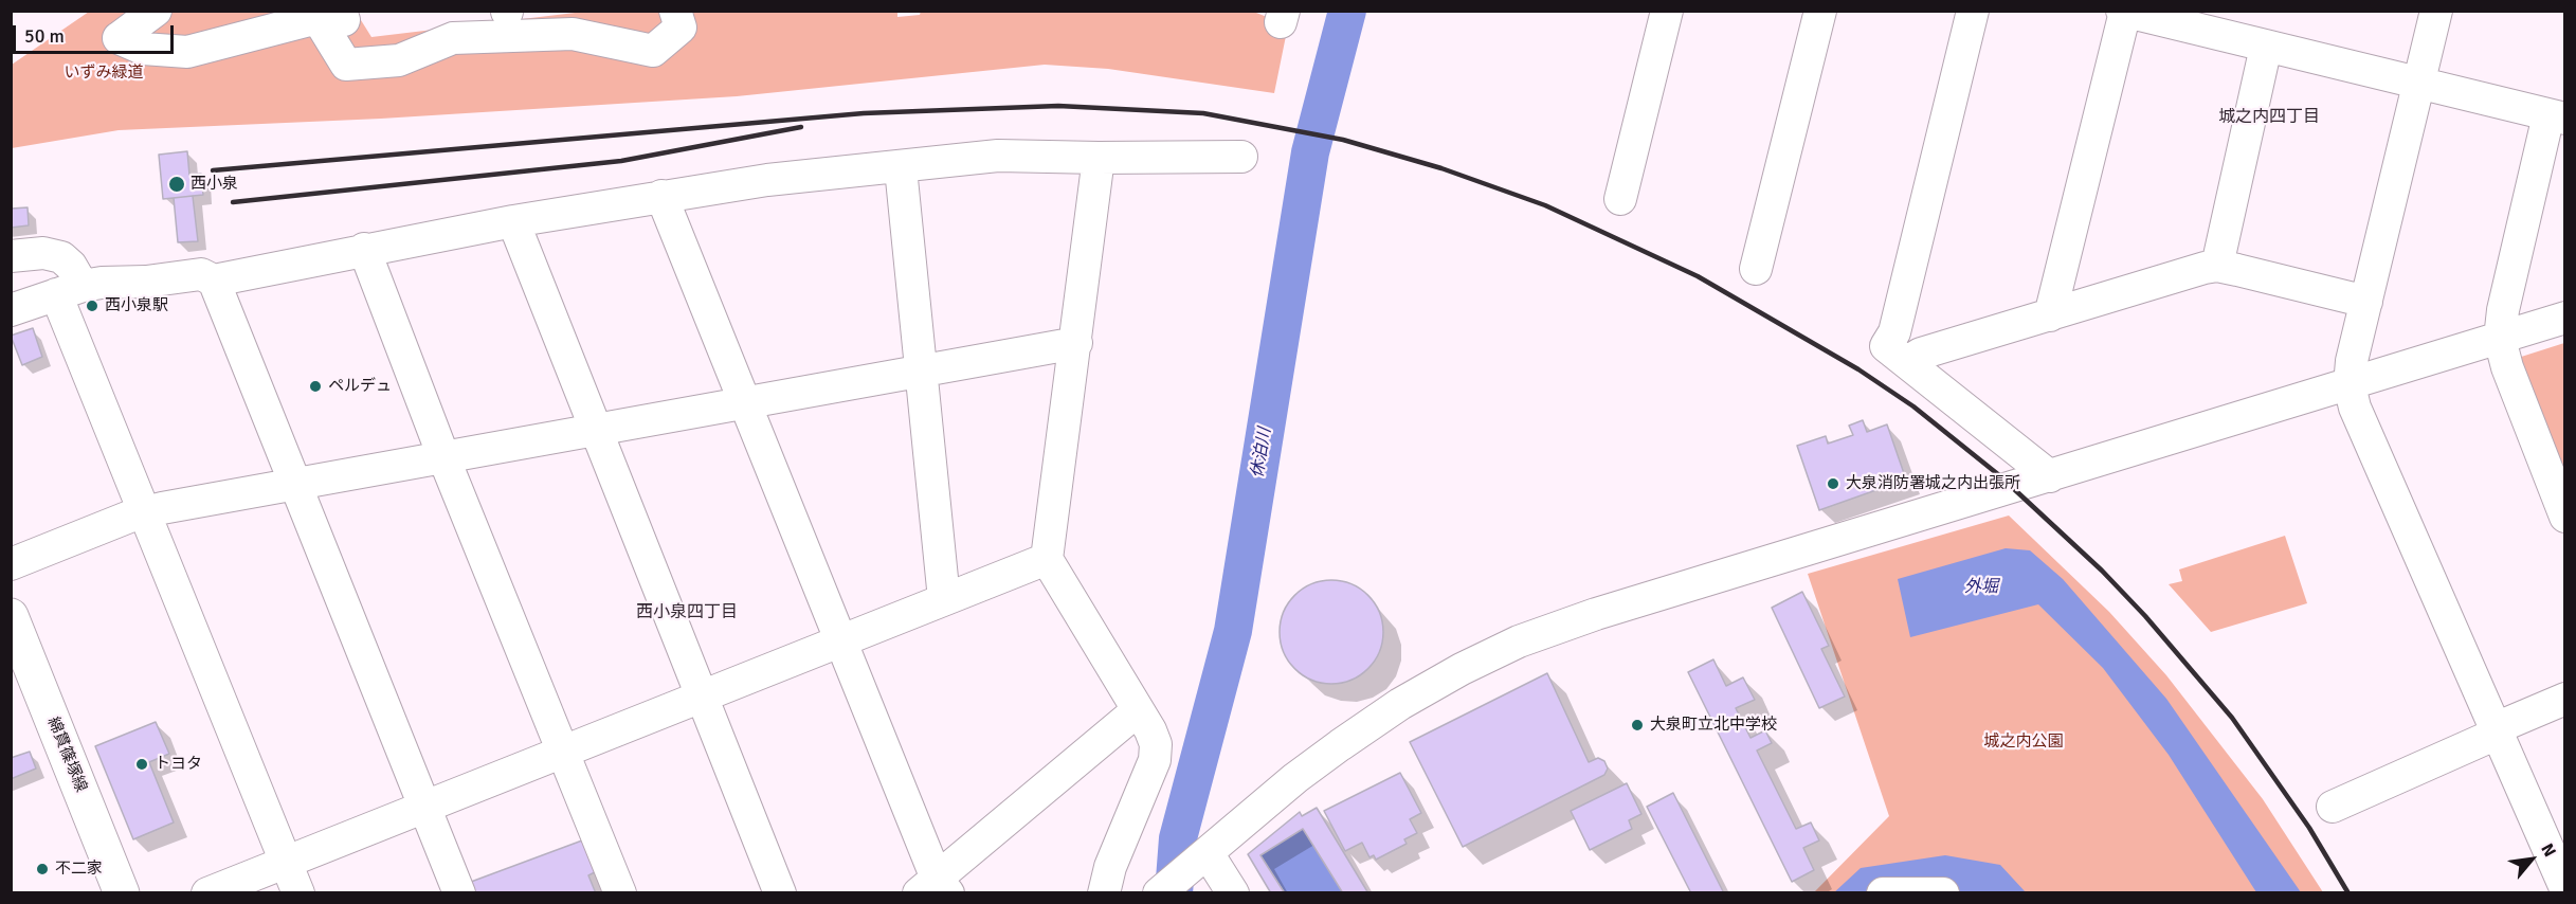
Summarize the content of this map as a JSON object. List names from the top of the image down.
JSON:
{
  "streets": {
    "main road": ["綿貫篠塚線"]
  },
  "districts": ["城之内四丁目", "西小泉四丁目"],
  "water": ["休泊川", "外堀"],
  "parks": ["いずみ緑道", "城之内公園"],
  "places": [
    "西小泉",
    "西小泉駅",
    "ペルデュ",
    "大泉消防署城之内出張所",
    "大泉町立北中学校",
    "トヨタ",
    "不二家"
  ],
  "scale_bar": "50 m",
  "north": "top right"
}
